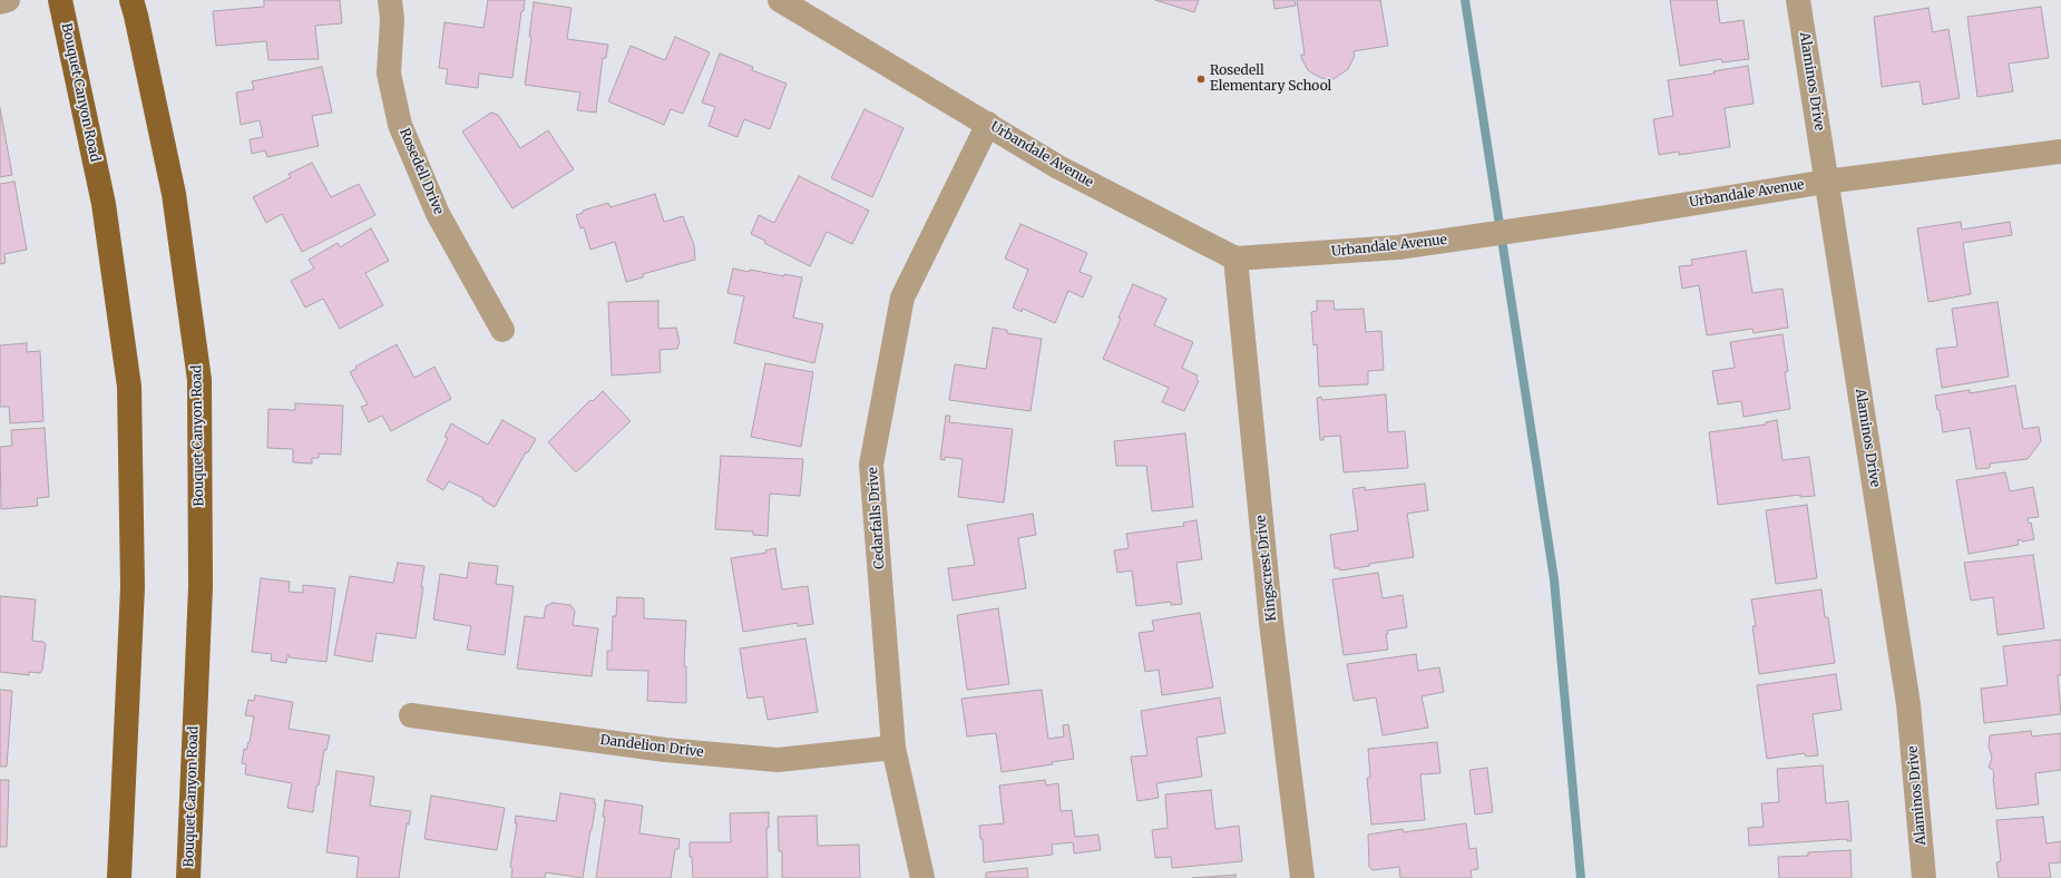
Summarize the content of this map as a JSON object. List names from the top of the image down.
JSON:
{
  "streets": {
    "main road": ["Bouquet Canyon Road"],
    "street": [
      "Alaminos Drive",
      "Urbandale Avenue",
      "Rosedell Drive",
      "Cedarfalls Drive",
      "Kingscrest Drive",
      "Dandelion Drive"
    ]
  },
  "crossings": [
    ["Alaminos Drive", "Urbandale Avenue"],
    ["Urbandale Avenue", "Cedarfalls Drive"],
    ["Urbandale Avenue", "Kingscrest Drive"],
    ["Cedarfalls Drive", "Dandelion Drive"]
  ],
  "places": ["Rosedell Elementary School"]
}
